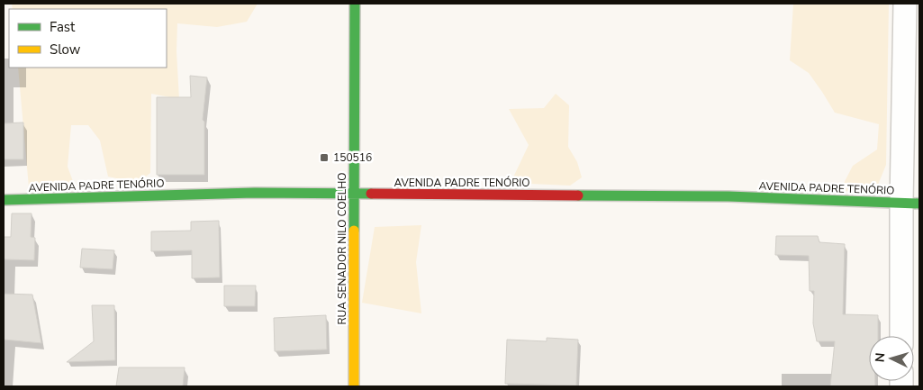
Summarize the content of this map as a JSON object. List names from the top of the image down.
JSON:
{
  "streets": {
    "main road": ["AVENIDA PADRE TENÓRIO", "RUA SENADOR NILO COELHO"]
  },
  "crossings": [
    ["AVENIDA PADRE TENÓRIO", "RUA SENADOR NILO COELHO"]
  ],
  "places": {
    "transit": ["150516"]
  },
  "legend": ["Fast", "Slow"],
  "north": "left"
}
